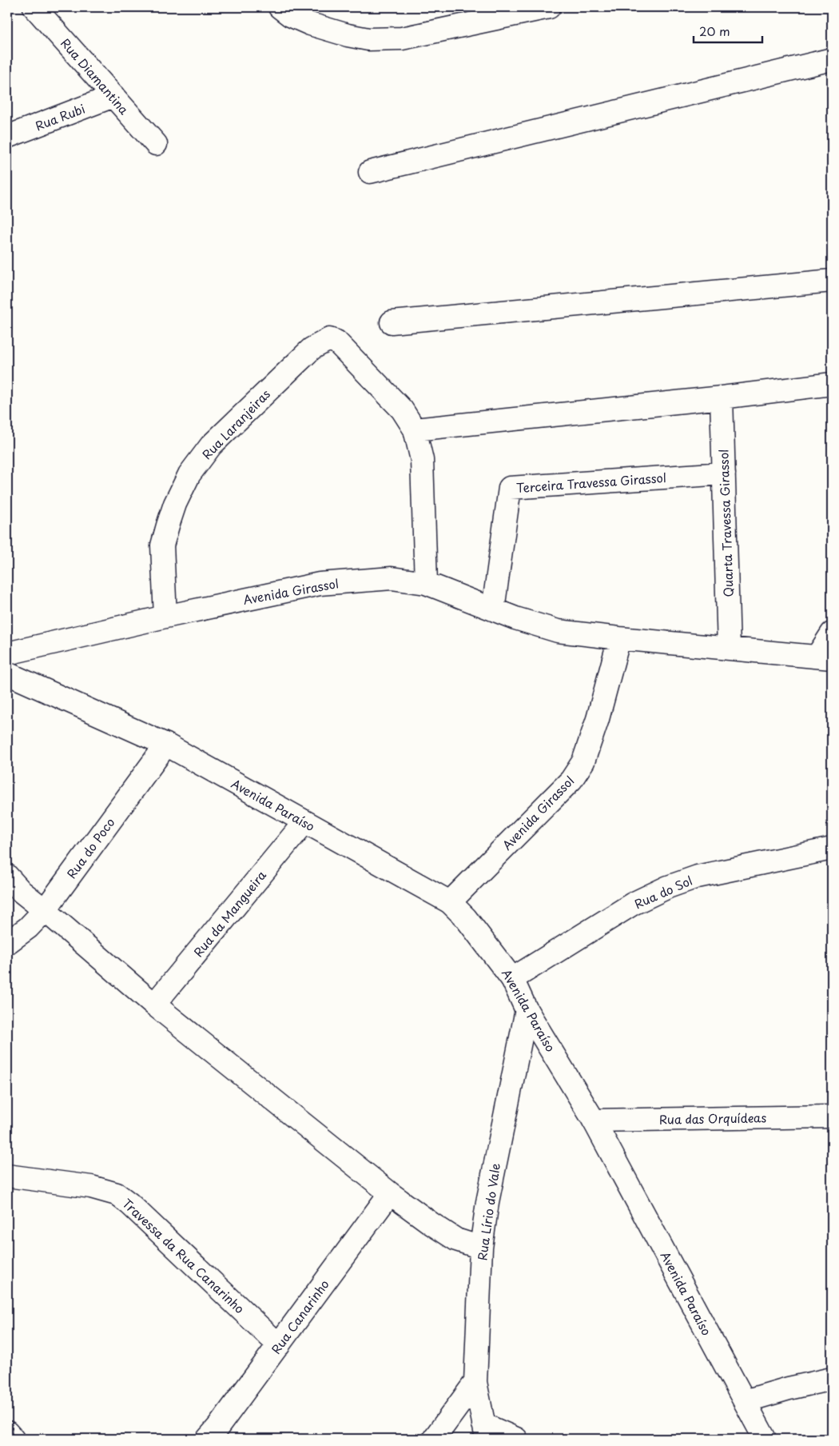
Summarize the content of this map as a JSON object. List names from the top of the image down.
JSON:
{
  "streets": {
    "street": [
      "Rua Diamantina",
      "Rua Rubi",
      "Rua Laranjeiras",
      "Terceira Travessa Girassol",
      "Quarta Travessa Girassol",
      "Avenida Girassol",
      "Avenida Paraíso",
      "Rua do Poco",
      "Rua do Sol",
      "Rua da Mangueira",
      "Rua das Orquídeas",
      "Rua Lírio do Vale",
      "Travessa da Rua Canarinho",
      "Rua Canarinho"
    ]
  },
  "crossings": [
    ["Rua Diamantina", "Rua Rubi"],
    ["Rua Laranjeiras", "Avenida Girassol"],
    ["Terceira Travessa Girassol", "Quarta Travessa Girassol"],
    ["Terceira Travessa Girassol", "Avenida Girassol"],
    ["Quarta Travessa Girassol", "Avenida Girassol"],
    ["Avenida Girassol", "Avenida Paraíso"],
    ["Avenida Paraíso", "Rua do Poco"],
    ["Avenida Paraíso", "Rua do Sol"],
    ["Avenida Paraíso", "Rua da Mangueira"],
    ["Avenida Paraíso", "Rua das Orquídeas"],
    ["Avenida Paraíso", "Rua Lírio do Vale"],
    ["Travessa da Rua Canarinho", "Rua Canarinho"]
  ],
  "scale_bar": "20 m"
}
